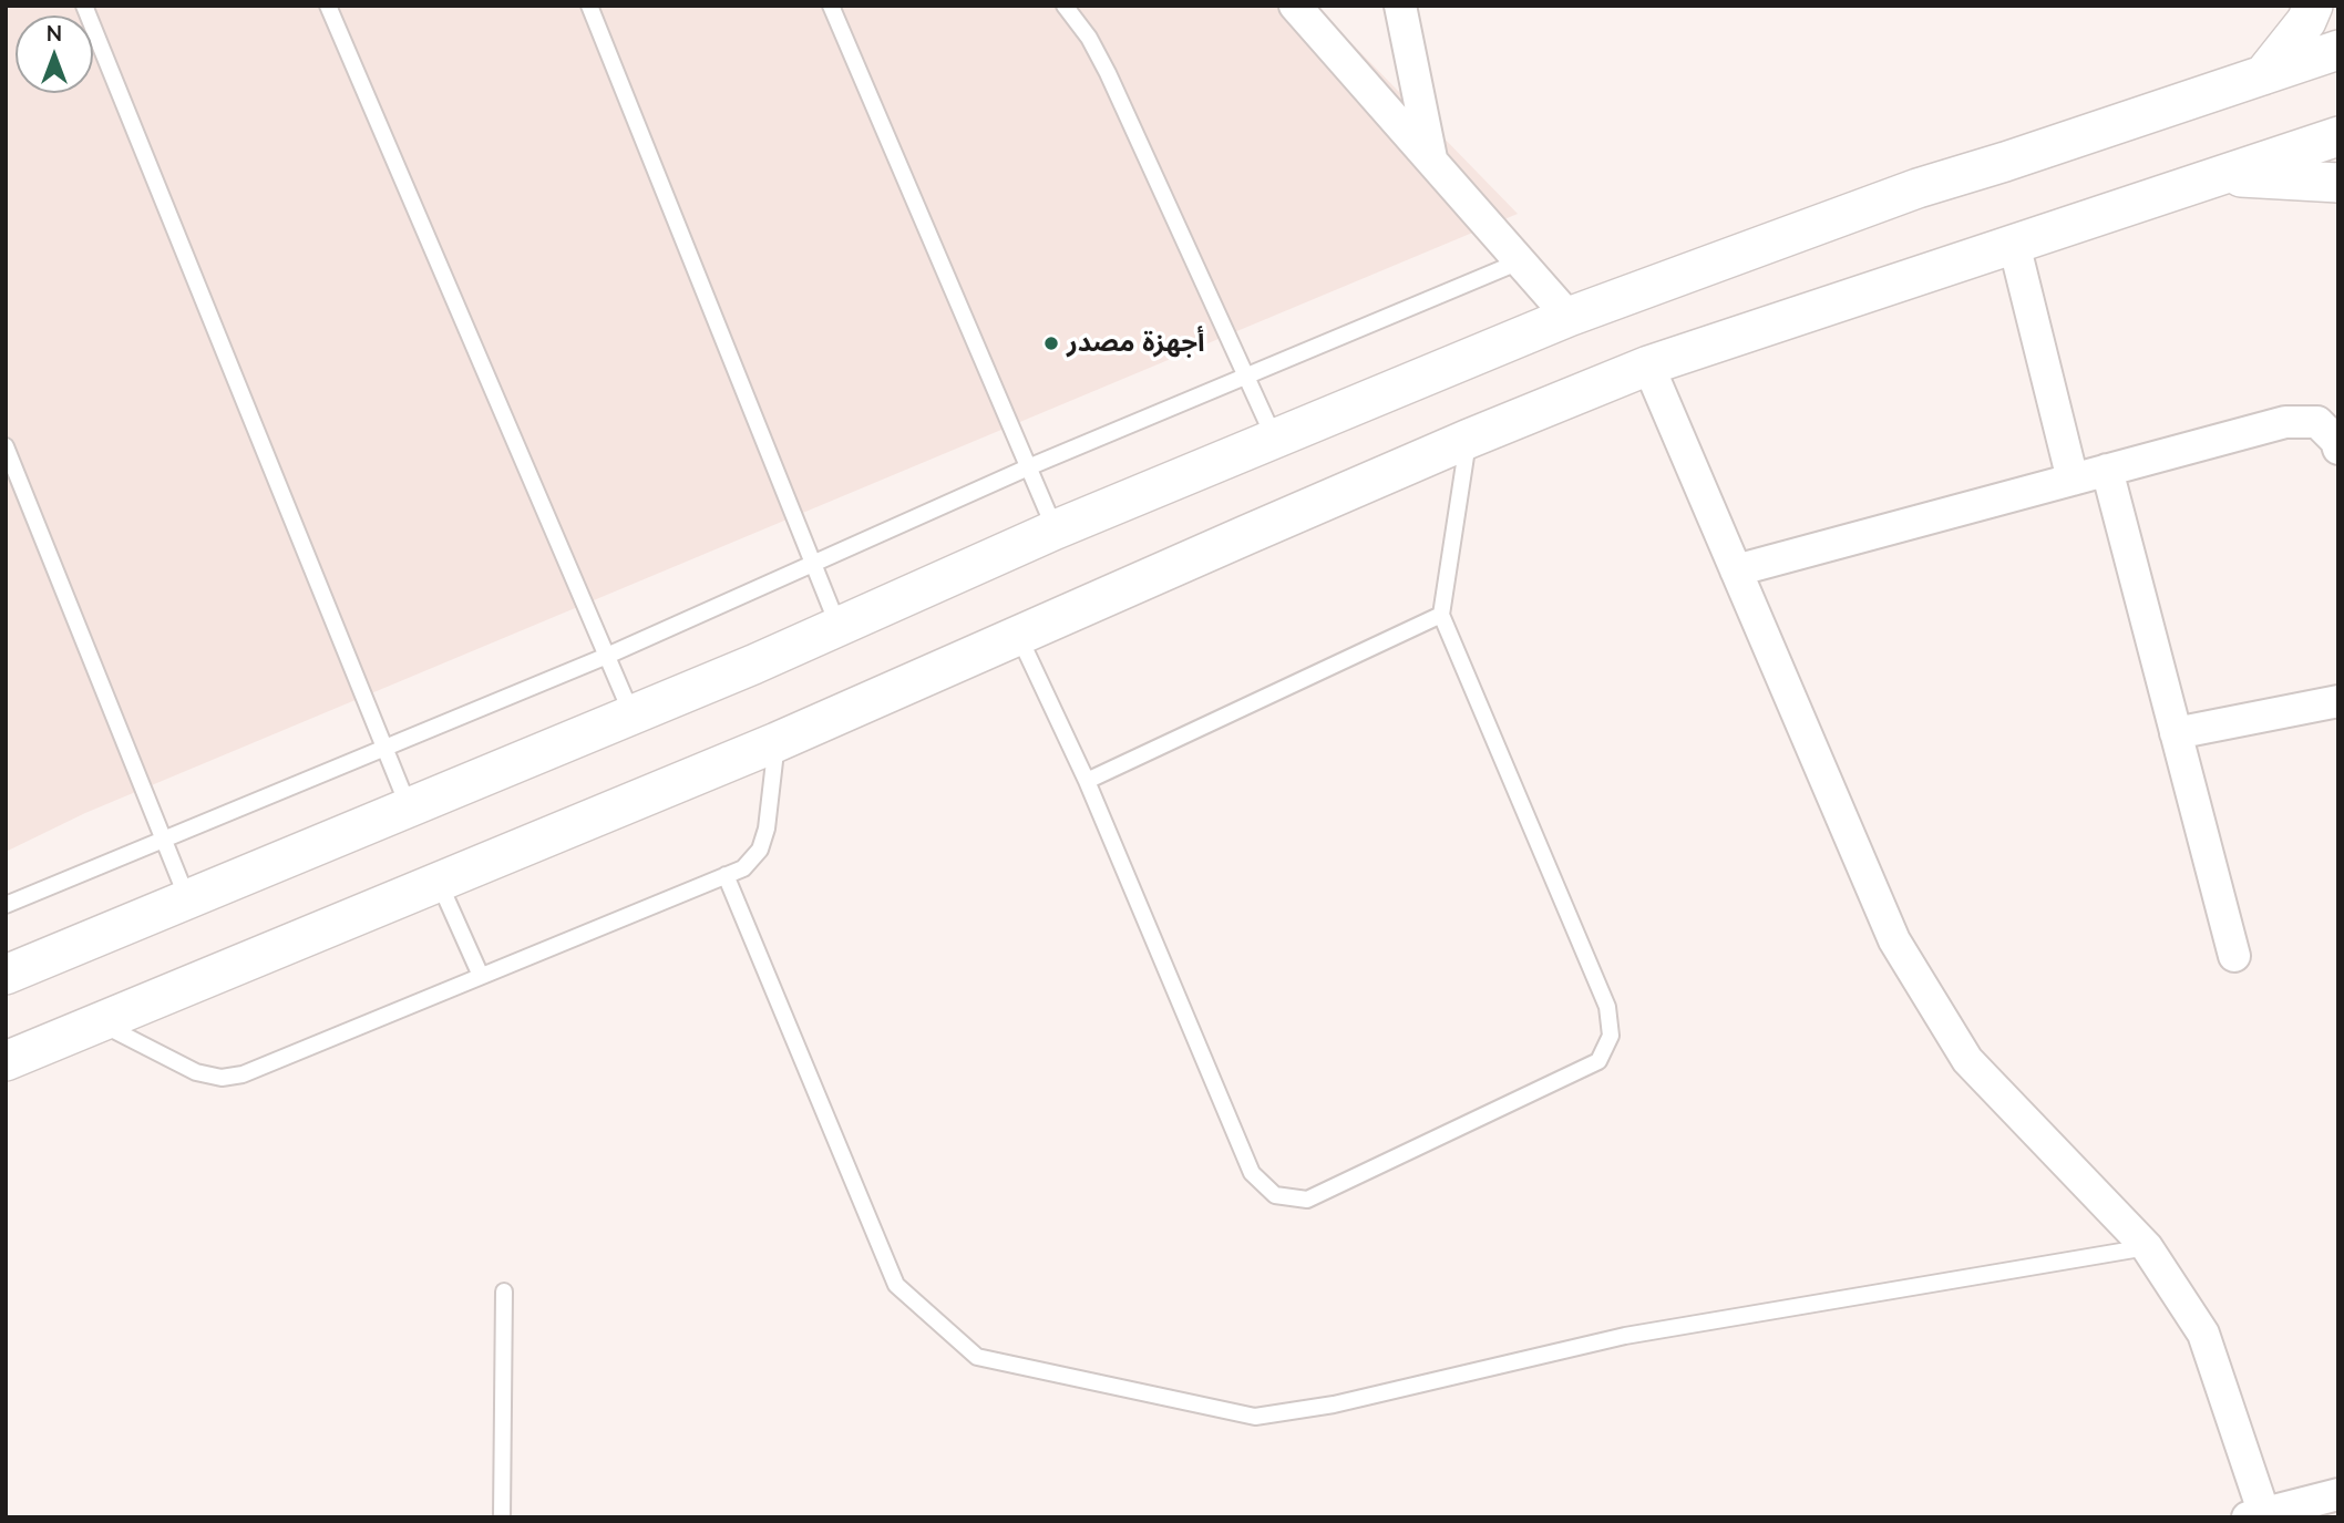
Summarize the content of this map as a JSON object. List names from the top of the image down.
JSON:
{
  "places": ["أجهزة مصدر"],
  "north": "top"
}
